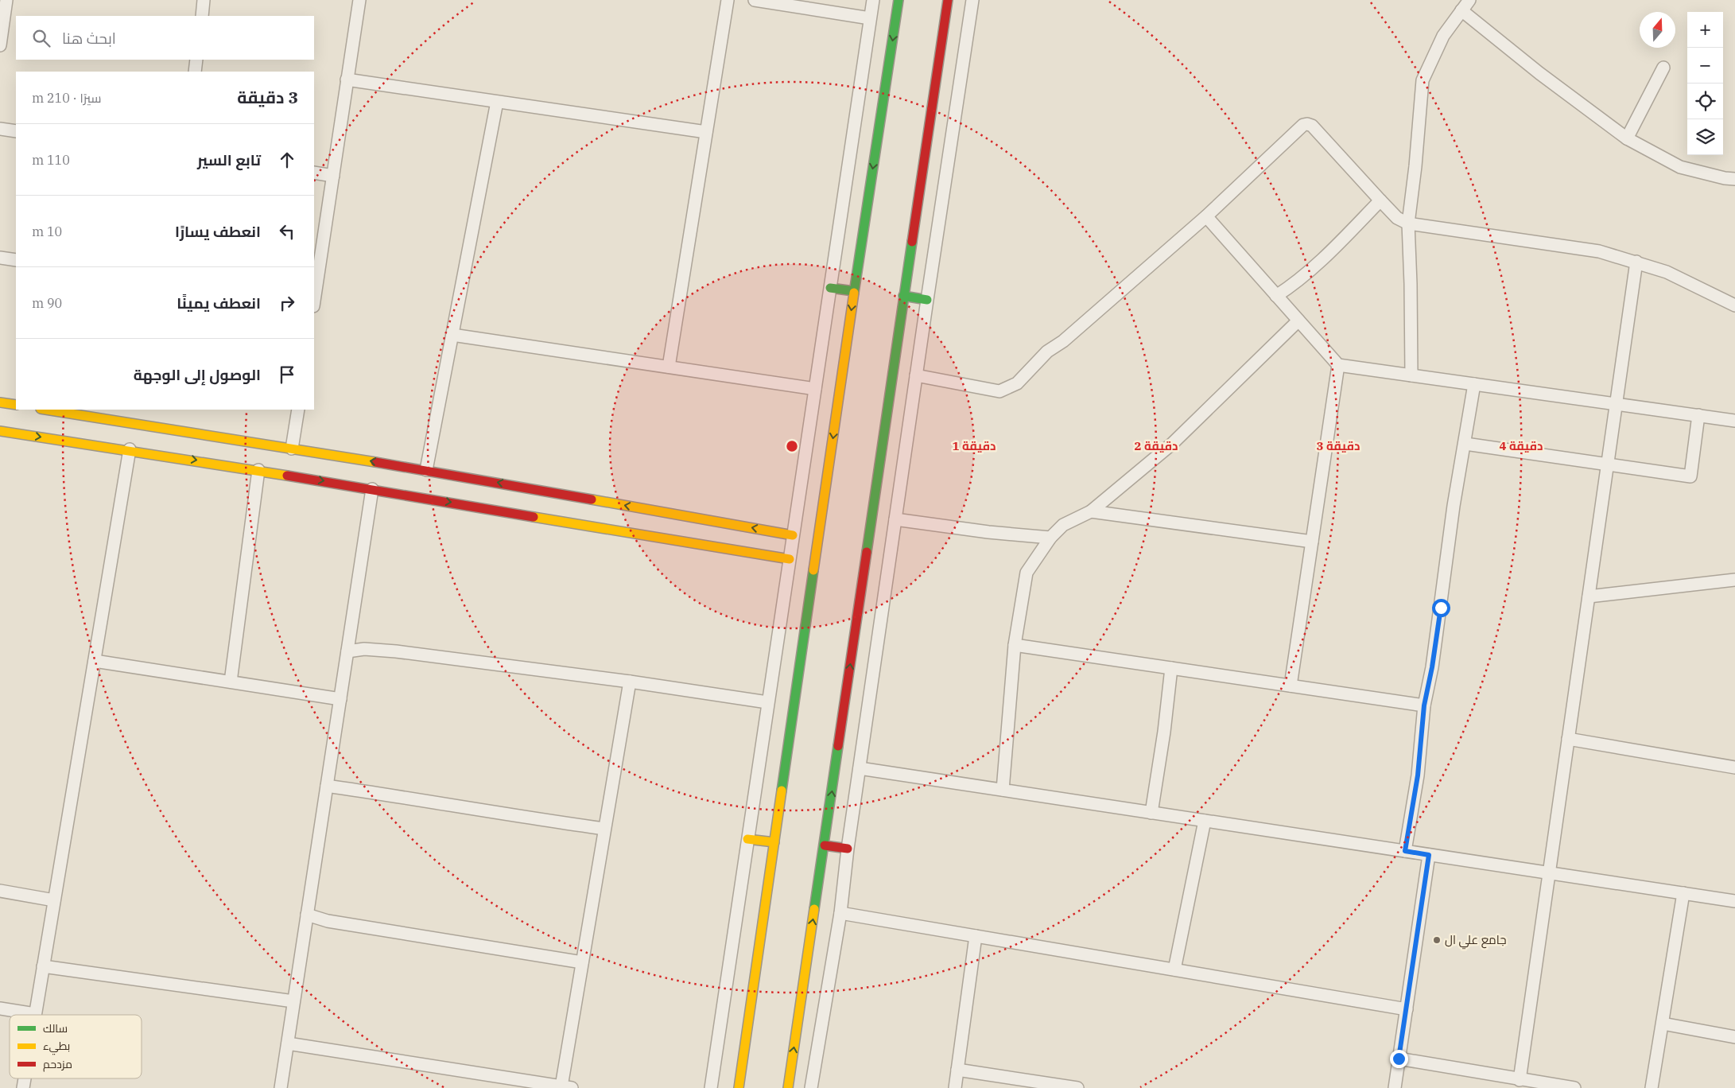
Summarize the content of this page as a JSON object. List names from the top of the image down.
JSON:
{
  "places": ["جامع علي ال"],
  "legend": ["سالك", "بطيء", "مزدحم"],
  "north": "top",
  "page": {
    "map_buttons": ["+", "−"],
    "search": "ابحث هنا",
    "heading": ["3 دقيقة", "سيرًا · 210 m"],
    "list": [
      ["تابع السير", "110 m"],
      ["انعطف يسارًا", "10 m"],
      ["انعطف يمينًا", "90 m"],
      "الوصول إلى الوجهة"
    ]
  },
  "rings": [
    "1 دقيقة",
    "2 دقيقة",
    "3 دقيقة",
    "4 دقيقة"
  ]
}
